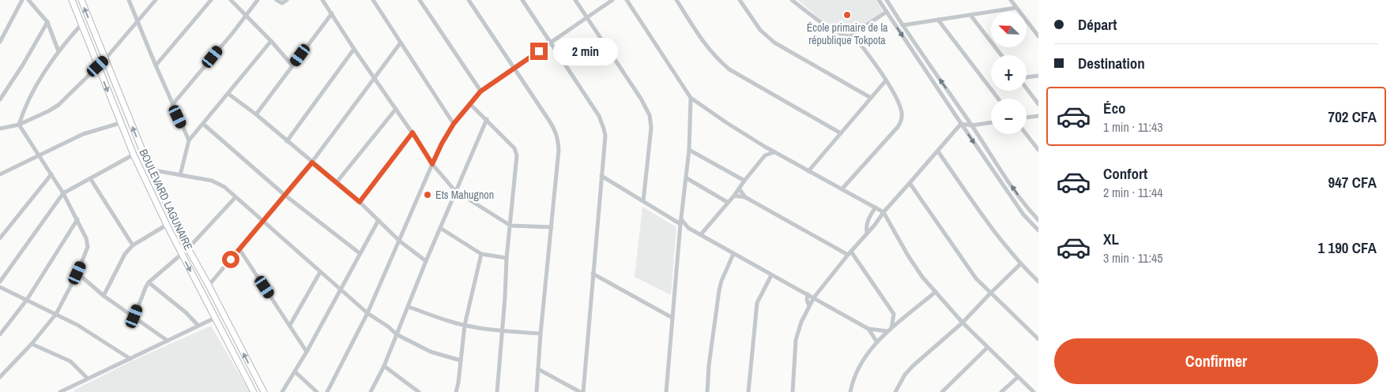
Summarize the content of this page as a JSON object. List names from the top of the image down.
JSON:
{
  "streets": {
    "main road": ["BOULEVARD LAGUNAIRE"]
  },
  "places": ["École primaire de la république Tokpota", "Ets Mahugnon"],
  "north": "top left",
  "page": {
    "banner": ["Départ", "Destination"],
    "map_buttons": ["+", "−"],
    "bubble": "2 min",
    "list": [
      {
        "name": "Éco",
        "note": "1 min · 11:43",
        "value": "702 CFA"
      },
      {
        "name": "Confort",
        "note": "2 min · 11:44",
        "value": "947 CFA"
      },
      {
        "name": "XL",
        "note": "3 min · 11:45",
        "value": "1 190 CFA"
      }
    ],
    "buttons": "Confirmer"
  }
}
